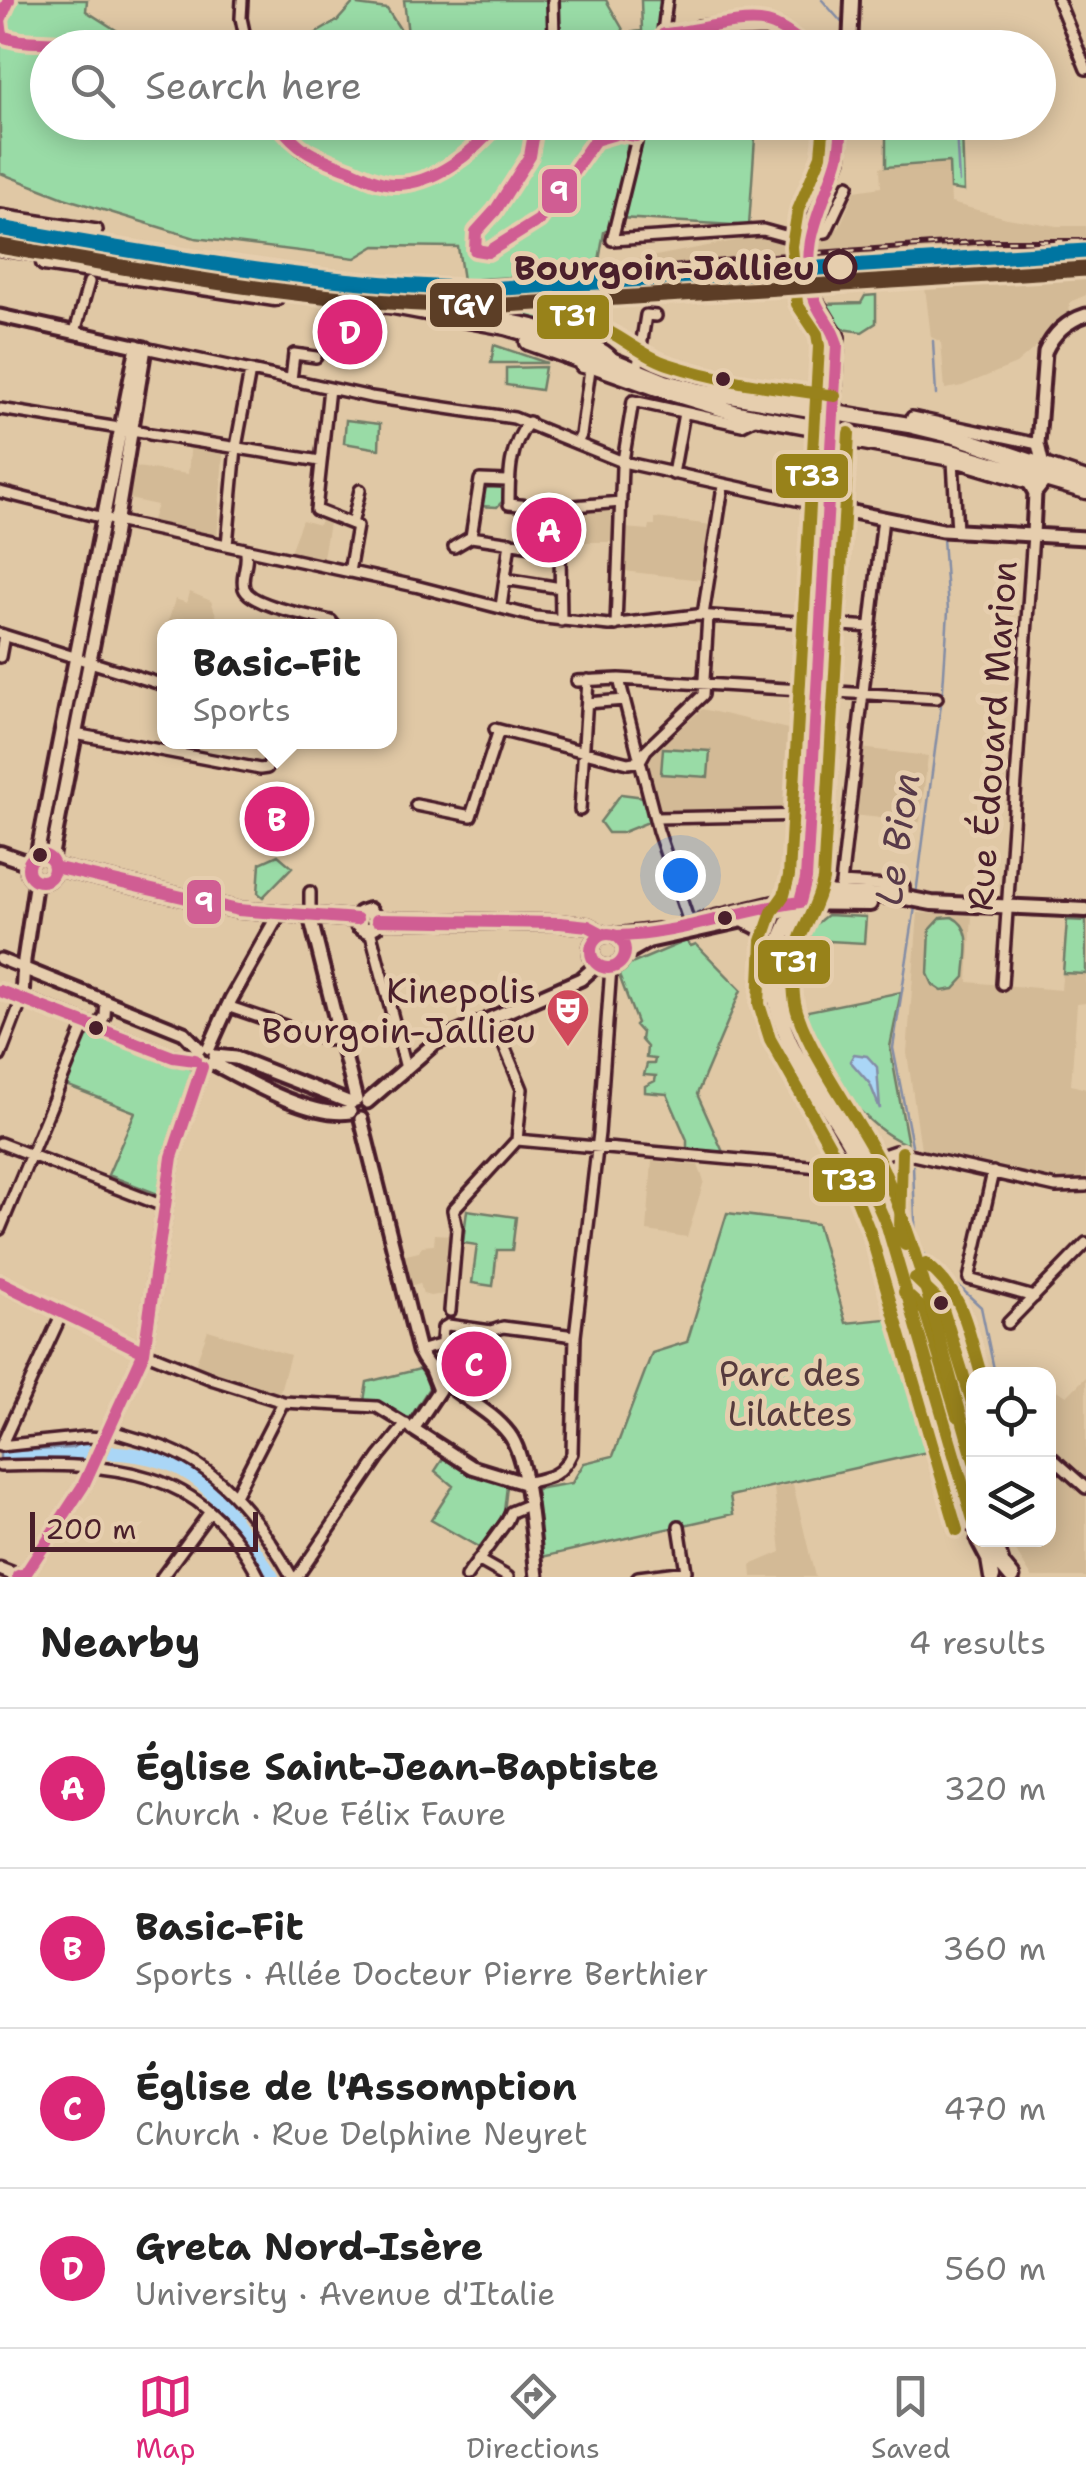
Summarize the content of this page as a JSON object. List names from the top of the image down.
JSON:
{
  "streets": {
    "street": ["Rue Édouard Marion"]
  },
  "water": ["Le Bion"],
  "parks": ["Parc des Lilattes"],
  "places": {
    "other": ["Bourgoin-Jallieu"],
    "theatre": ["Kinepolis Bourgoin-Jallieu"]
  },
  "lines": [
    "transit line 9",
    "transit line T33",
    "transit line T31",
    "transit line TGV"
  ],
  "scale_bar": "200 m",
  "page": {
    "search": "Search here",
    "pins": [
      "D",
      "A",
      "B",
      "C"
    ],
    "popup": ["Basic-Fit", "Sports"],
    "scale": "200 m",
    "heading": ["Nearby", "4 results"],
    "list": [
      {
        "mark": "A",
        "name": "Église Saint-Jean-Baptiste",
        "note": "Church · Rue Félix Faure",
        "value": "320 m"
      },
      {
        "mark": "B",
        "name": "Basic-Fit",
        "note": "Sports · Allée Docteur Pierre Berthier",
        "value": "360 m"
      },
      {
        "mark": "C",
        "name": "Église de l'Assomption",
        "note": "Church · Rue Delphine Neyret",
        "value": "470 m"
      },
      {
        "mark": "D",
        "name": "Greta Nord-Isère",
        "note": "University · Avenue d'Italie",
        "value": "560 m"
      }
    ],
    "nav": ["Map", "Directions", "Saved"]
  }
}
